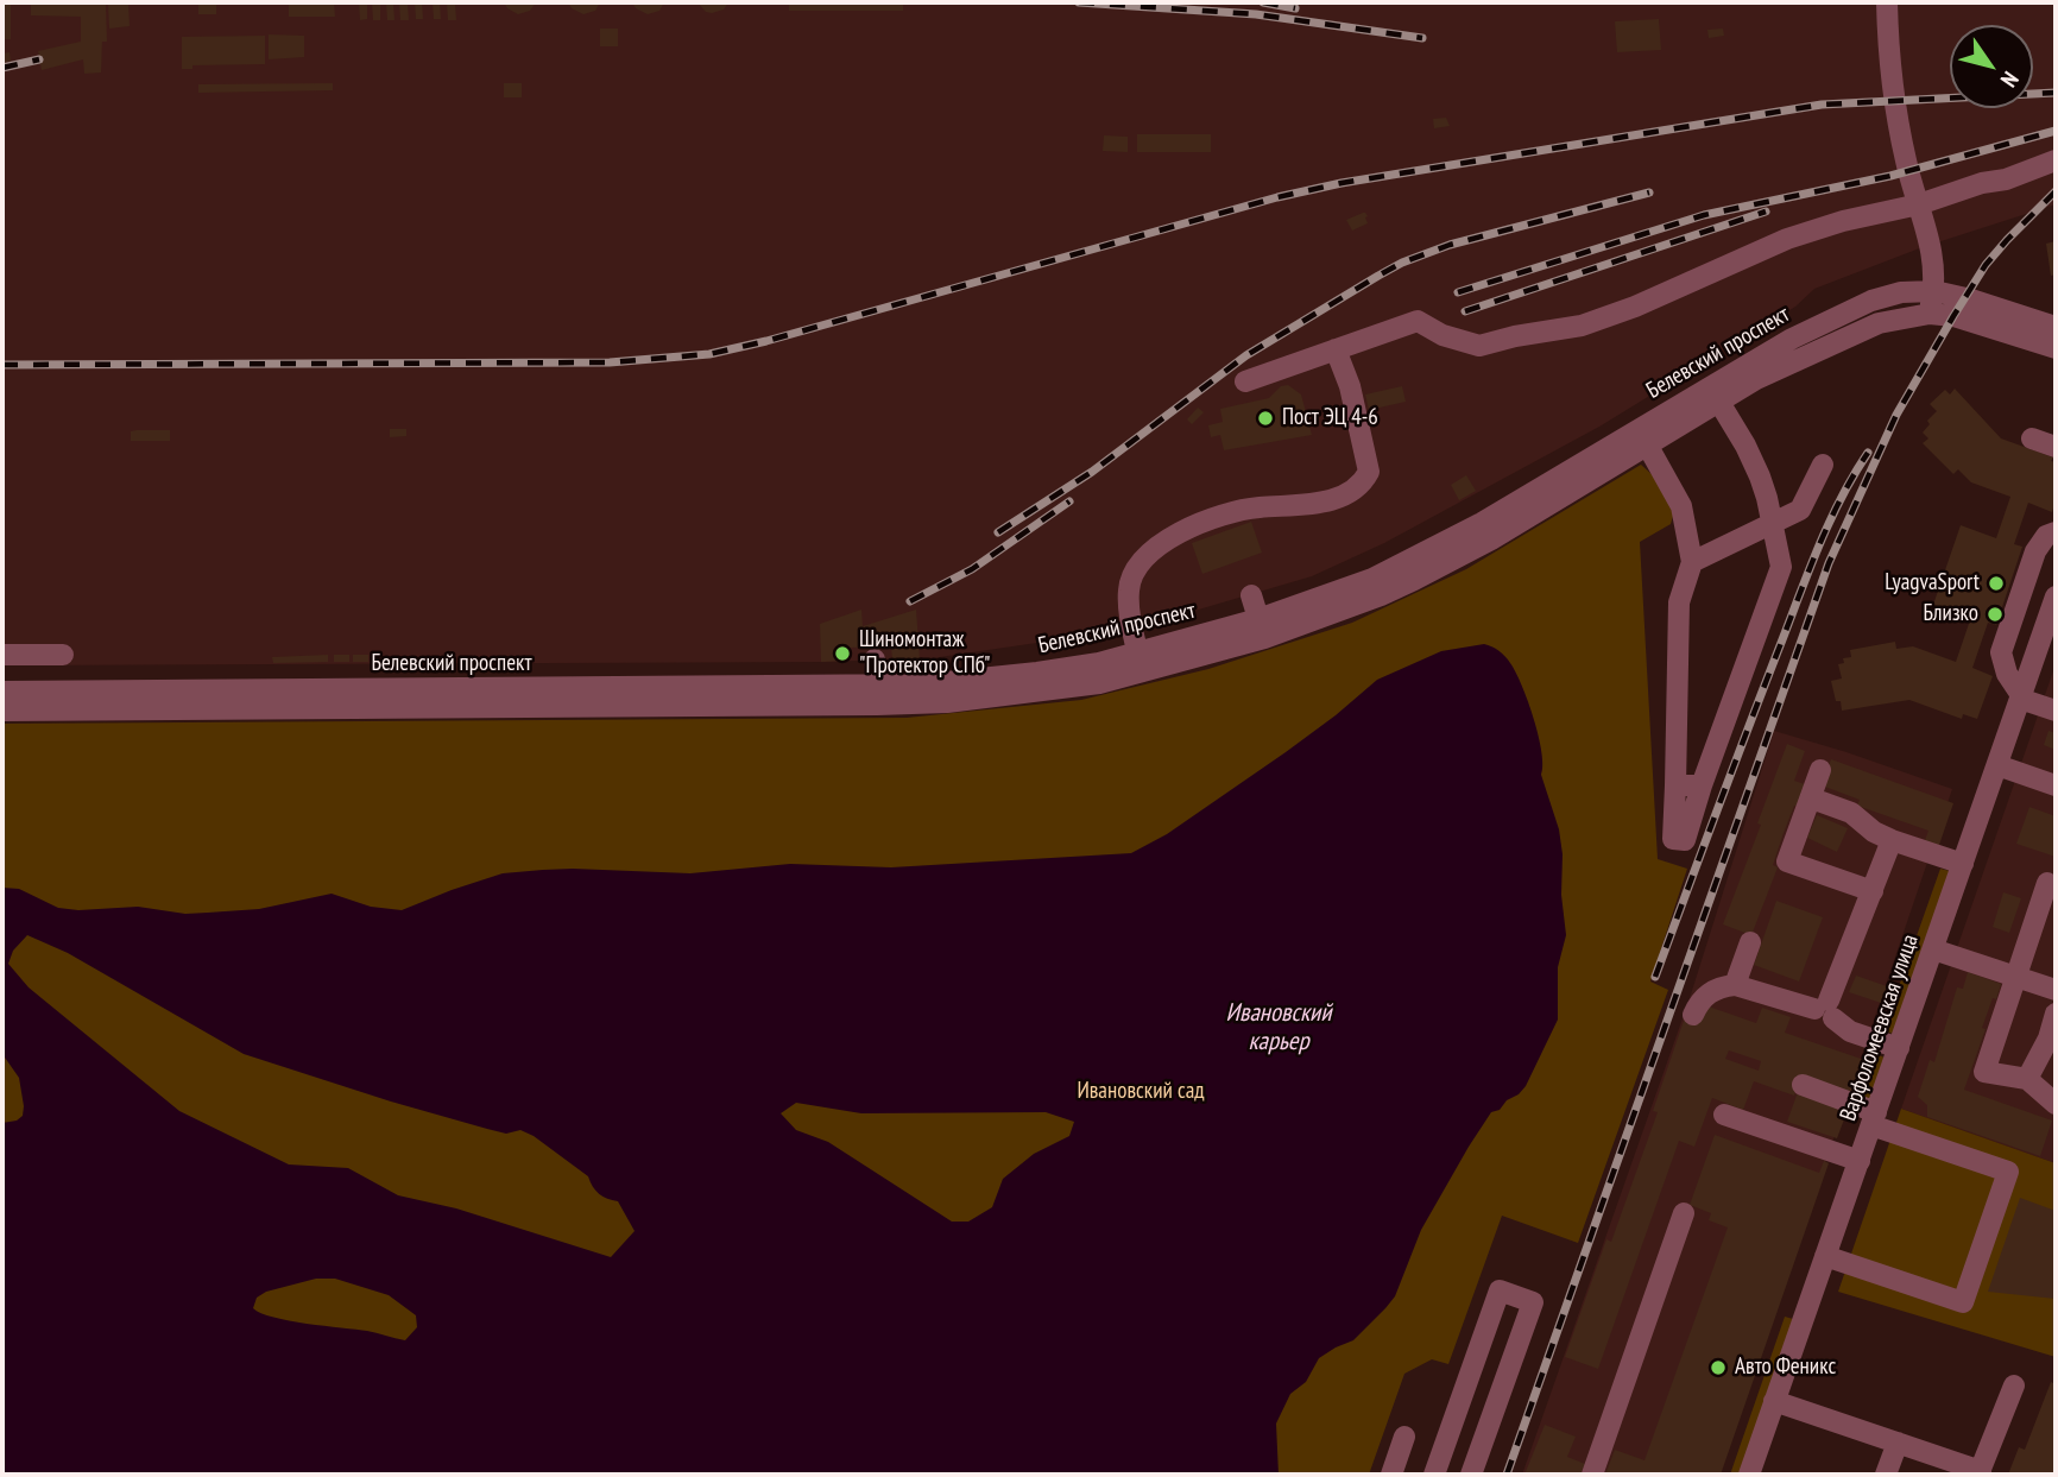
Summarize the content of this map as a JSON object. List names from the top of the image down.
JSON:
{
  "streets": {
    "street": ["Белевский проспект", "Варфоломеевская улица"]
  },
  "water": ["Ивановский карьер"],
  "parks": ["Ивановский сад"],
  "places": [
    "Пост ЭЦ 4-6",
    "LyagvaSport",
    "Близко",
    "Шиномонтаж \"Протектор СПб\"",
    "Авто Феникс"
  ],
  "north": "bottom right"
}
